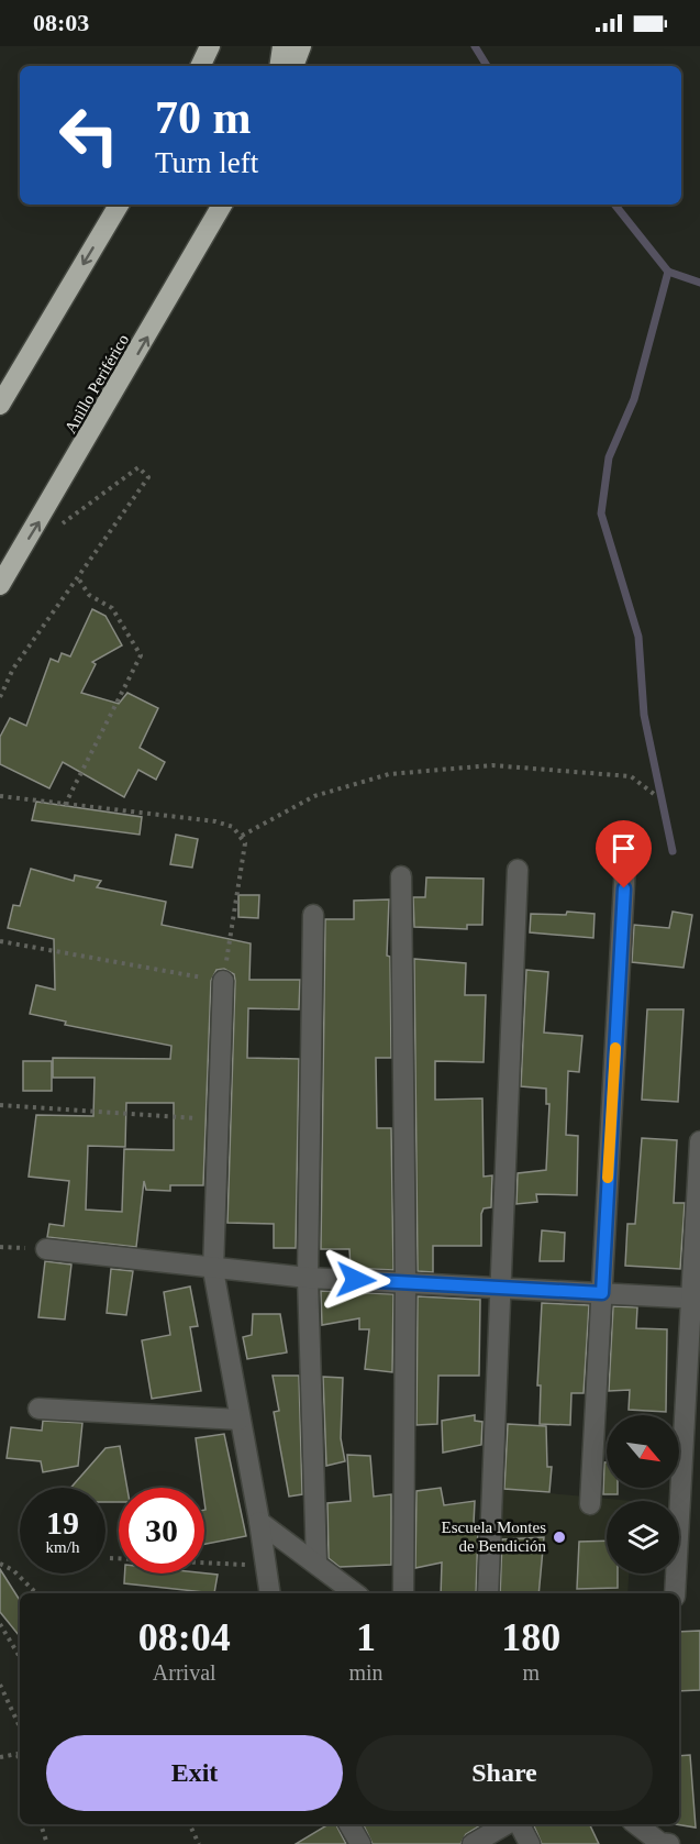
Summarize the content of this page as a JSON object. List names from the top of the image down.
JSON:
{
  "streets": {
    "highway": ["Anillo Periférico"]
  },
  "places": ["Escuela Montes de Bendición"],
  "north": "bottom right",
  "page": {
    "status": "08:03",
    "turn": ["70 m", "Turn left"],
    "speed": "19 km/h",
    "limit": "30",
    "eta": [
      "08:04",
      "Arrival",
      "1",
      "min",
      "180",
      "m"
    ],
    "buttons": ["Exit", "Share"]
  }
}
